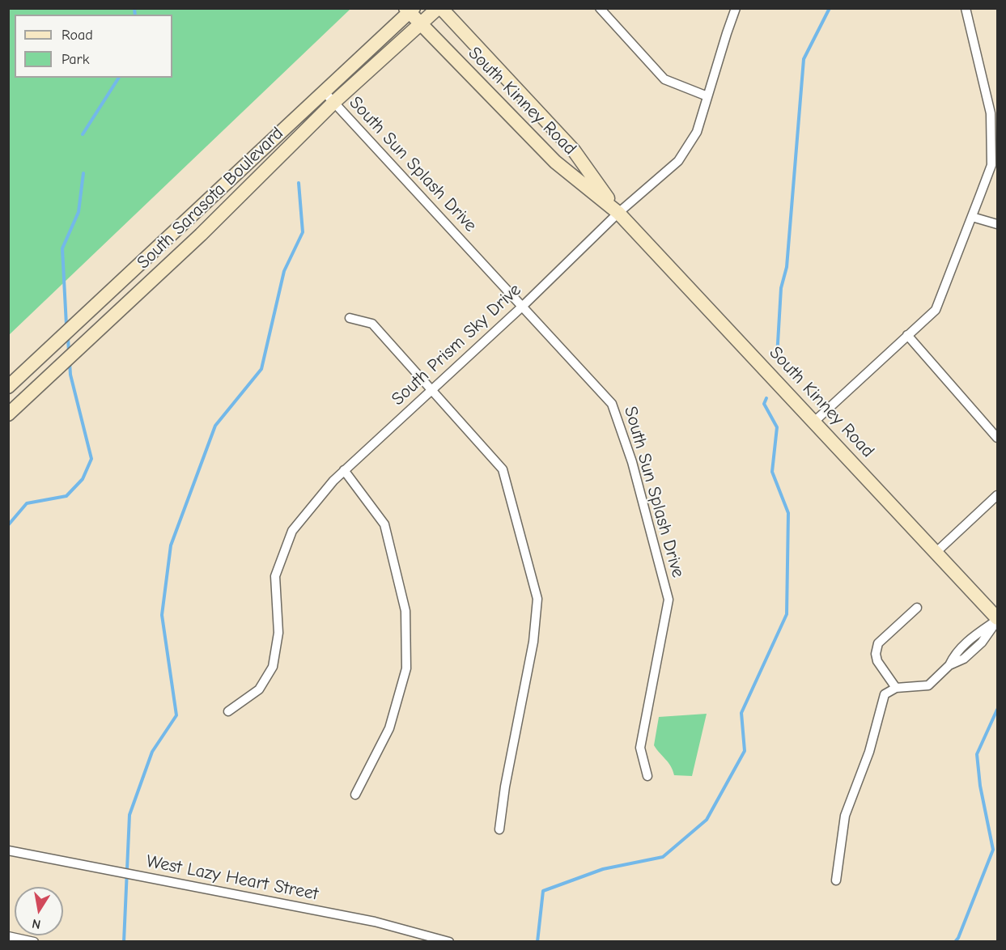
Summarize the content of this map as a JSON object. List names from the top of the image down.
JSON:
{
  "streets": {
    "street": [
      "South Kinney Road",
      "South Sun Splash Drive",
      "South Sarasota Boulevard",
      "South Prism Sky Drive",
      "West Lazy Heart Street"
    ]
  },
  "crossings": [
    ["South Kinney Road", "South Sarasota Boulevard"],
    ["South Kinney Road", "South Prism Sky Drive"],
    ["South Sun Splash Drive", "South Sarasota Boulevard"],
    ["South Sun Splash Drive", "South Prism Sky Drive"]
  ],
  "legend": ["Road", "Park"],
  "north": "bottom"
}
